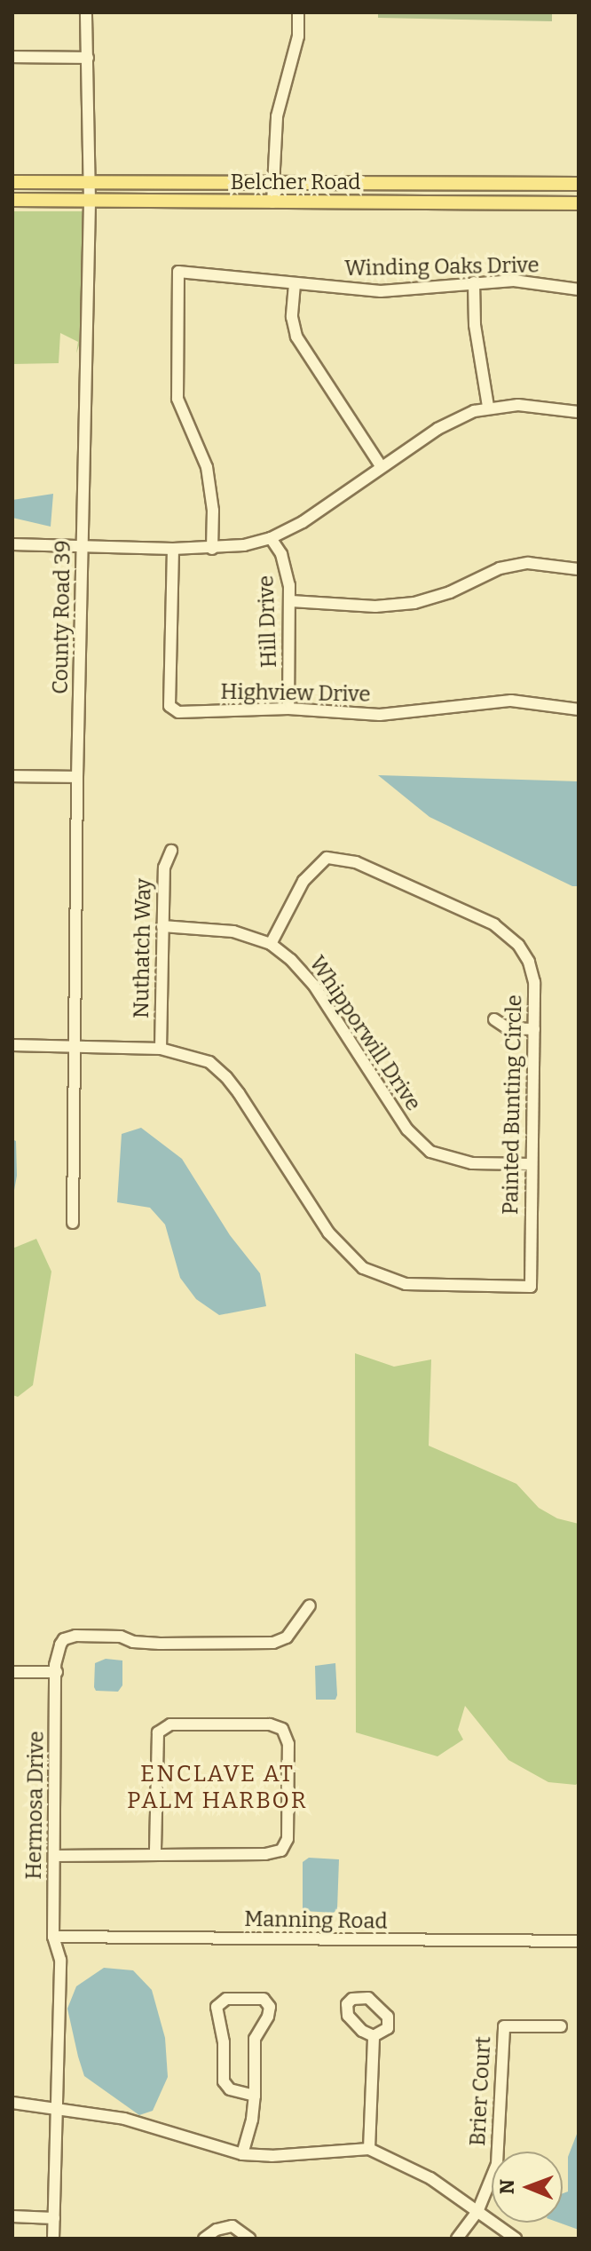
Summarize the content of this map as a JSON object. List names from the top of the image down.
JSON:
{
  "streets": {
    "main road": ["Belcher Road"],
    "street": [
      "Winding Oaks Drive",
      "County Road 39",
      "Hill Drive",
      "Highview Drive",
      "Nuthatch Way",
      "Whipporwill Drive",
      "Painted Bunting Circle",
      "Hermosa Drive",
      "Manning Road",
      "Brier Court"
    ]
  },
  "crossings": [
    ["Belcher Road", "County Road 39"],
    ["Hill Drive", "Highview Drive"],
    ["Nuthatch Way", "Whipporwill Drive"],
    ["Nuthatch Way", "Painted Bunting Circle"],
    ["Whipporwill Drive", "Painted Bunting Circle"],
    ["Hermosa Drive", "Manning Road"]
  ],
  "districts": ["ENCLAVE AT PALM HARBOR"],
  "north": "left"
}
